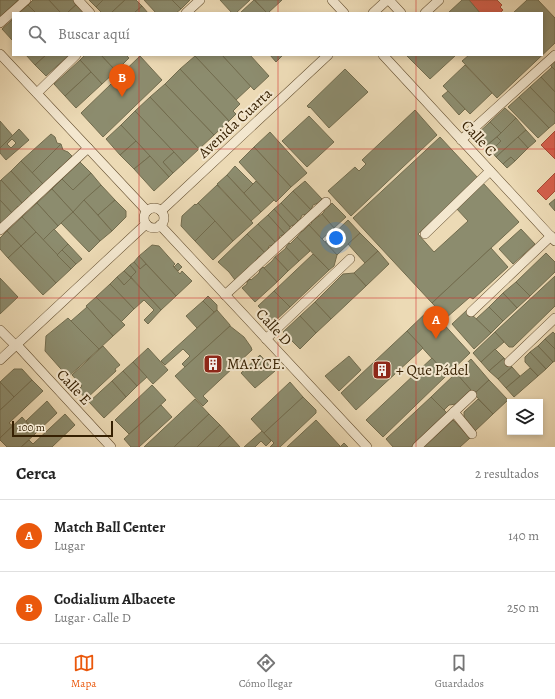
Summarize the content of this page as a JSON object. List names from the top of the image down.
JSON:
{
  "streets": {
    "street": [
      "Avenida Cuarta",
      "Calle C",
      "Calle D",
      "Calle E"
    ]
  },
  "crossings": [
    ["Avenida Cuarta", "Calle D"]
  ],
  "places": {
    "building": ["MA.Y.CE.", "+ Que Pádel"]
  },
  "scale_bar": "100 m",
  "page": {
    "search": "Buscar aquí",
    "pins": ["B", "A"],
    "scale": "100 m",
    "heading": ["Cerca", "2 resultados"],
    "list": [
      {
        "mark": "A",
        "name": "Match Ball Center",
        "note": "Lugar",
        "value": "140 m"
      },
      {
        "mark": "B",
        "name": "Codialium Albacete",
        "note": "Lugar · Calle D",
        "value": "250 m"
      }
    ],
    "nav": ["Mapa", "Cómo llegar", "Guardados"]
  }
}
